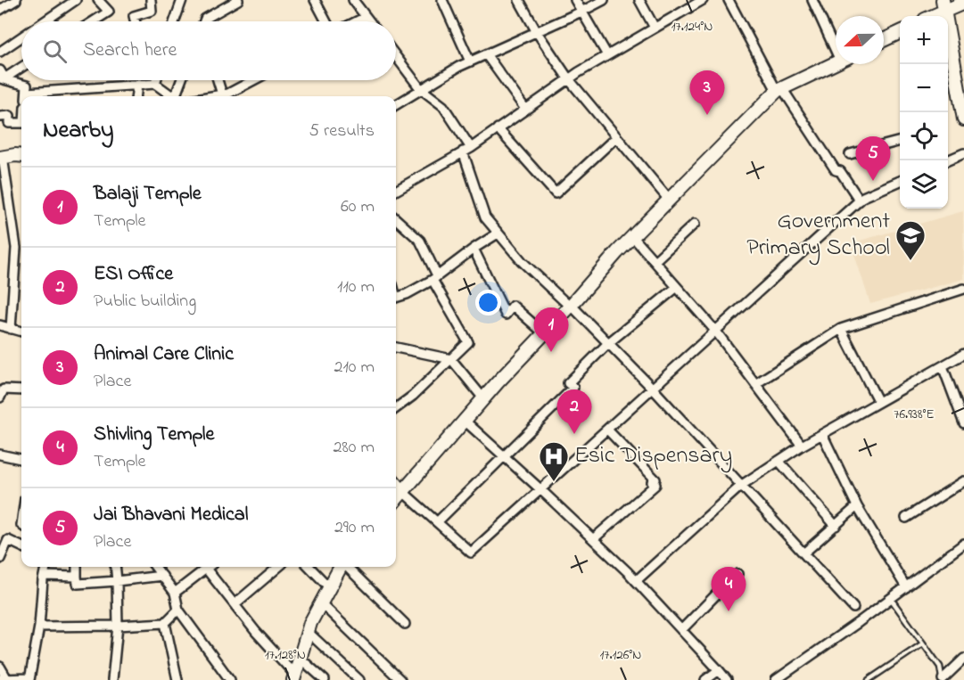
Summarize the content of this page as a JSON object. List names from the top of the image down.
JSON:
{
  "places": {
    "school or university": ["Government Primary School"],
    "hospital": ["Esic Dispensary"]
  },
  "north": "left",
  "page": {
    "map_buttons": ["+", "−"],
    "search": "Search here",
    "pins": [
      "3",
      "5",
      "1",
      "2",
      "4"
    ],
    "heading": ["Nearby", "5 results"],
    "list": [
      {
        "mark": "1",
        "name": "Balaji Temple",
        "note": "Temple",
        "value": "60 m"
      },
      {
        "mark": "2",
        "name": "ESI Office",
        "note": "Public building",
        "value": "110 m"
      },
      {
        "mark": "3",
        "name": "Animal Care Clinic",
        "note": "Place",
        "value": "210 m"
      },
      {
        "mark": "4",
        "name": "Shivling Temple",
        "note": "Temple",
        "value": "280 m"
      },
      {
        "mark": "5",
        "name": "Jai Bhavani Medical",
        "note": "Place",
        "value": "290 m"
      }
    ]
  },
  "coordinates": [
    "17.124°N",
    "76.938°E",
    "17.128°N",
    "17.126°N"
  ]
}
